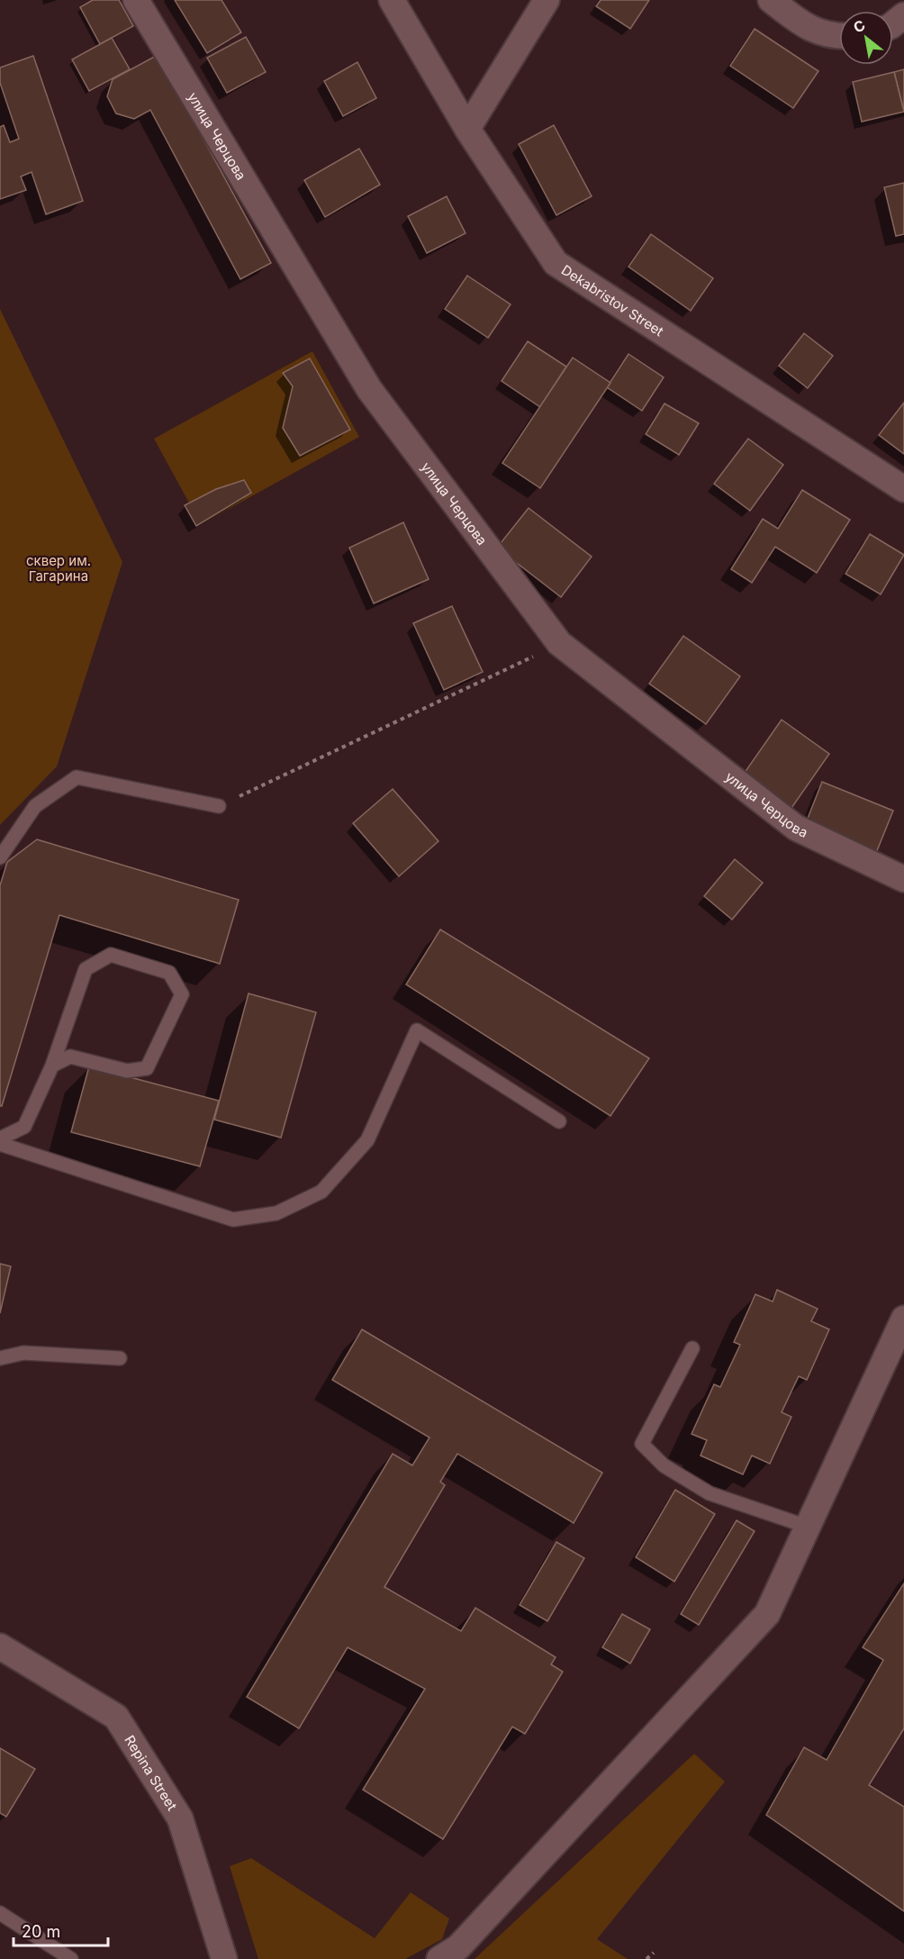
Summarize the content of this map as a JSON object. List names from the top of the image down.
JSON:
{
  "streets": {
    "street": ["улица Черцова", "Dekabristov Street", "Repina Street"]
  },
  "parks": ["сквер им. Гагарина"],
  "scale_bar": "20 m",
  "north": "top left"
}
